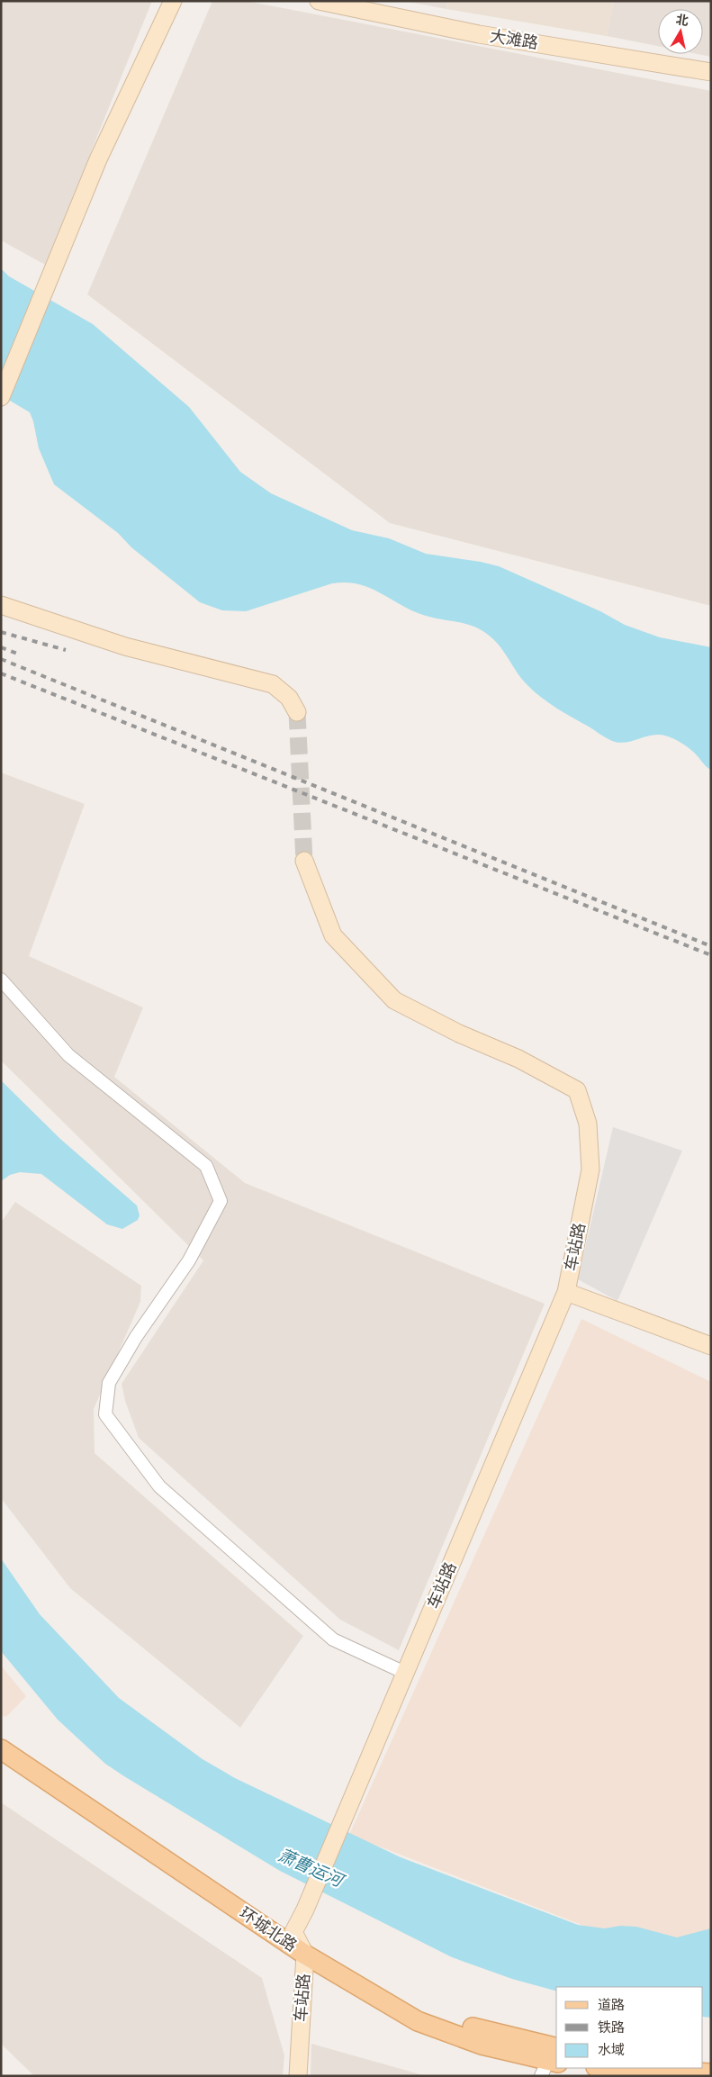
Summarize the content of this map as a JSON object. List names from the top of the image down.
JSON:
{
  "streets": {
    "main road": ["环城北路"],
    "street": ["大滩路", "车站路"]
  },
  "crossings": [
    ["车站路", "环城北路"]
  ],
  "water": ["萧曹运河"],
  "legend": ["道路", "铁路", "水域"],
  "north": "top"
}
